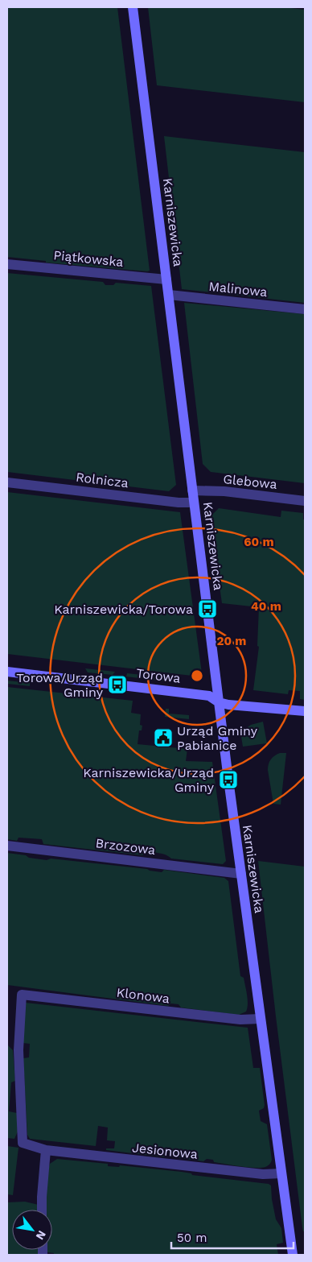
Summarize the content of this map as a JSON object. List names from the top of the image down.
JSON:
{
  "streets": {
    "street": [
      "Karniszewicka",
      "Piątkowska",
      "Malinowa",
      "Rolnicza",
      "Glebowa",
      "Torowa",
      "Brzozowa",
      "Klonowa",
      "Jesionowa"
    ]
  },
  "crossings": [
    ["Karniszewicka", "Piątkowska"],
    ["Karniszewicka", "Malinowa"],
    ["Karniszewicka", "Rolnicza"],
    ["Karniszewicka", "Glebowa"],
    ["Karniszewicka", "Torowa"],
    ["Karniszewicka", "Brzozowa"],
    ["Karniszewicka", "Klonowa"],
    ["Karniszewicka", "Jesionowa"],
    ["Klonowa", "Jesionowa"]
  ],
  "places": {
    "bus stop": ["Karniszewicka/Torowa", "Torowa/Urząd Gminy", "Karniszewicka/Urząd Gminy"],
    "public building": ["Urząd Gminy Pabianice"]
  },
  "scale_bar": "50 m",
  "north": "bottom right",
  "rings": ["60 m", "40 m", "20 m"]
}
